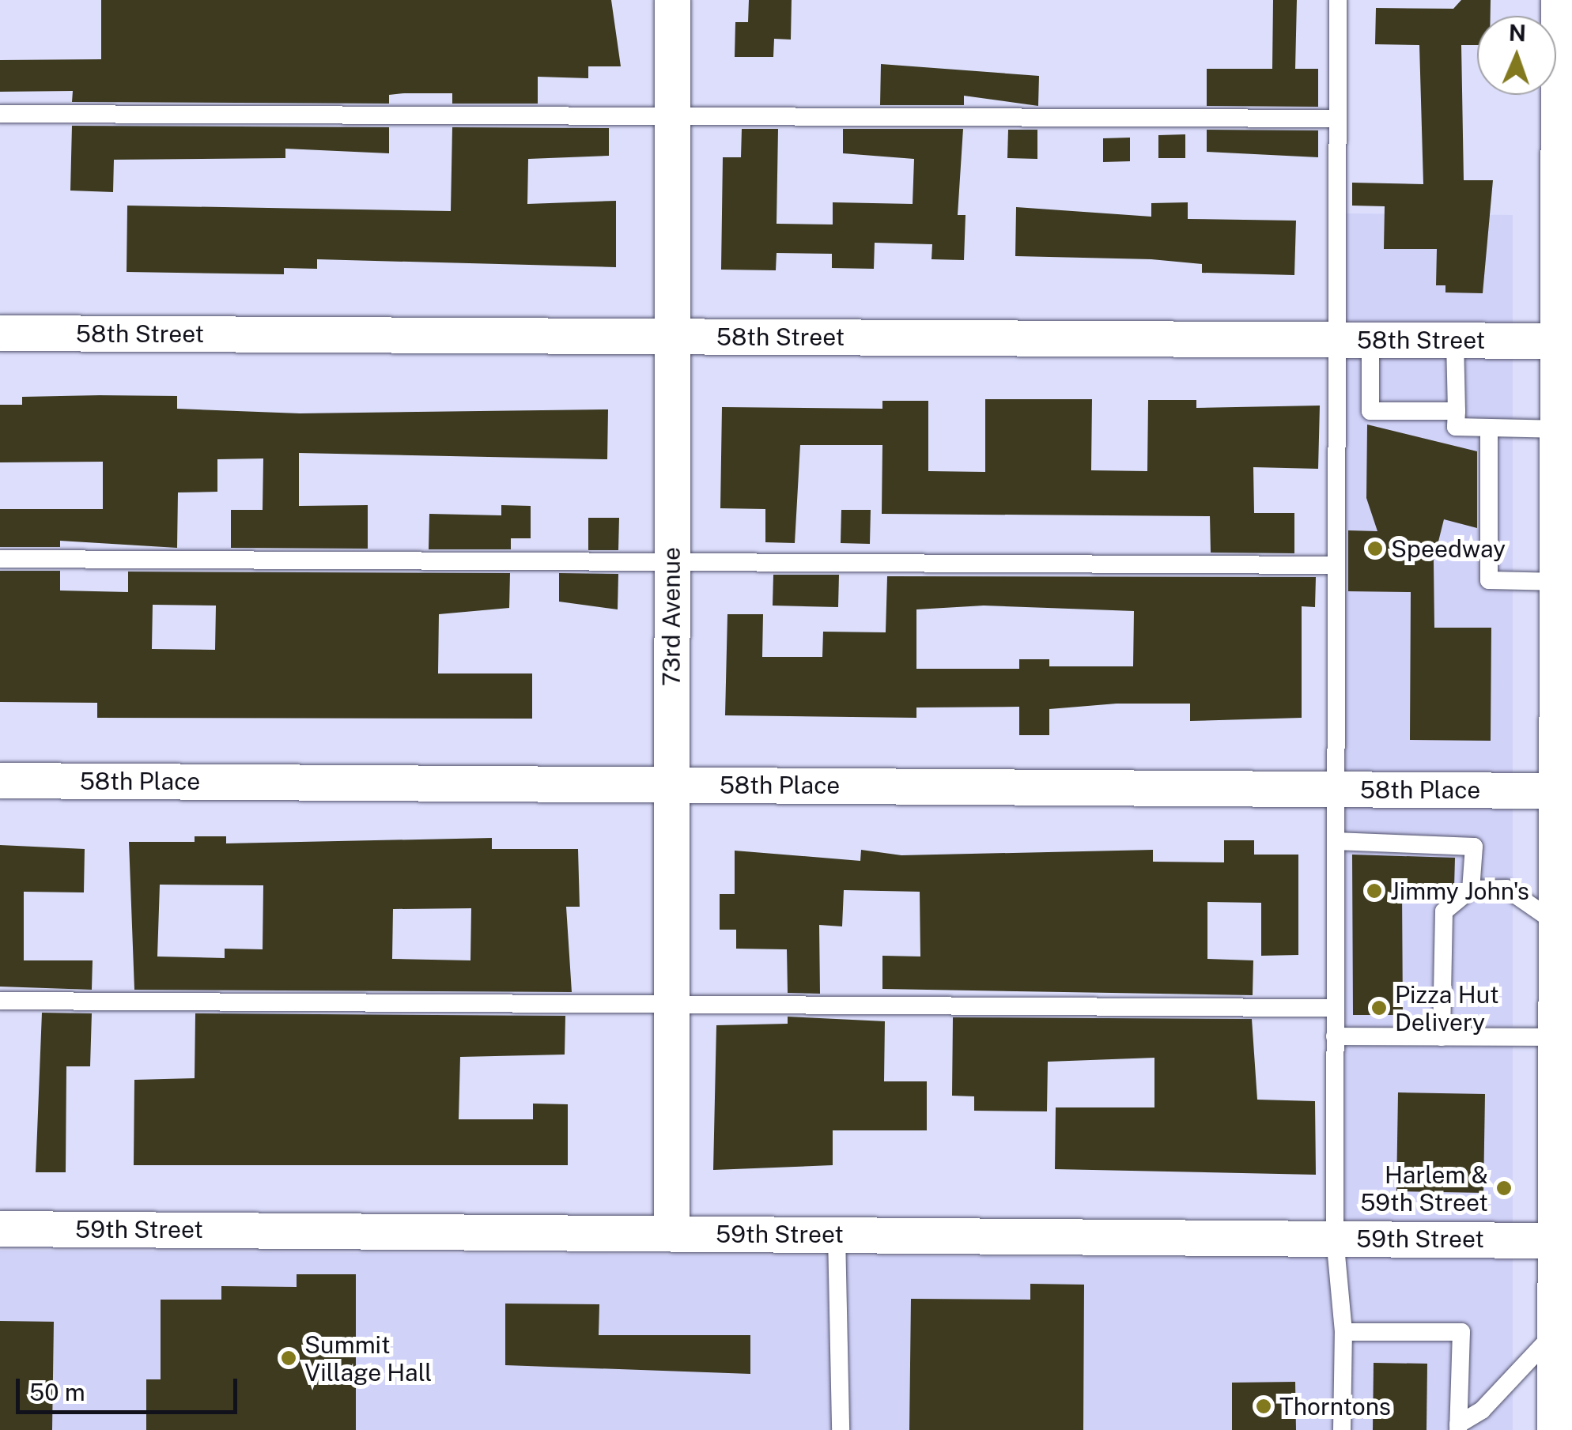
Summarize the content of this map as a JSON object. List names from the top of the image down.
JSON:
{
  "streets": {
    "street": [
      "58th Street",
      "73rd Avenue",
      "58th Place",
      "59th Street"
    ]
  },
  "crossings": [
    ["58th Street", "73rd Avenue"],
    ["73rd Avenue", "58th Place"],
    ["73rd Avenue", "59th Street"]
  ],
  "places": [
    "Speedway",
    "Jimmy John's",
    "Pizza Hut Delivery",
    "Harlem & 59th Street",
    "Summit Village Hall",
    "Thorntons"
  ],
  "scale_bar": "50 m",
  "north": "top"
}
